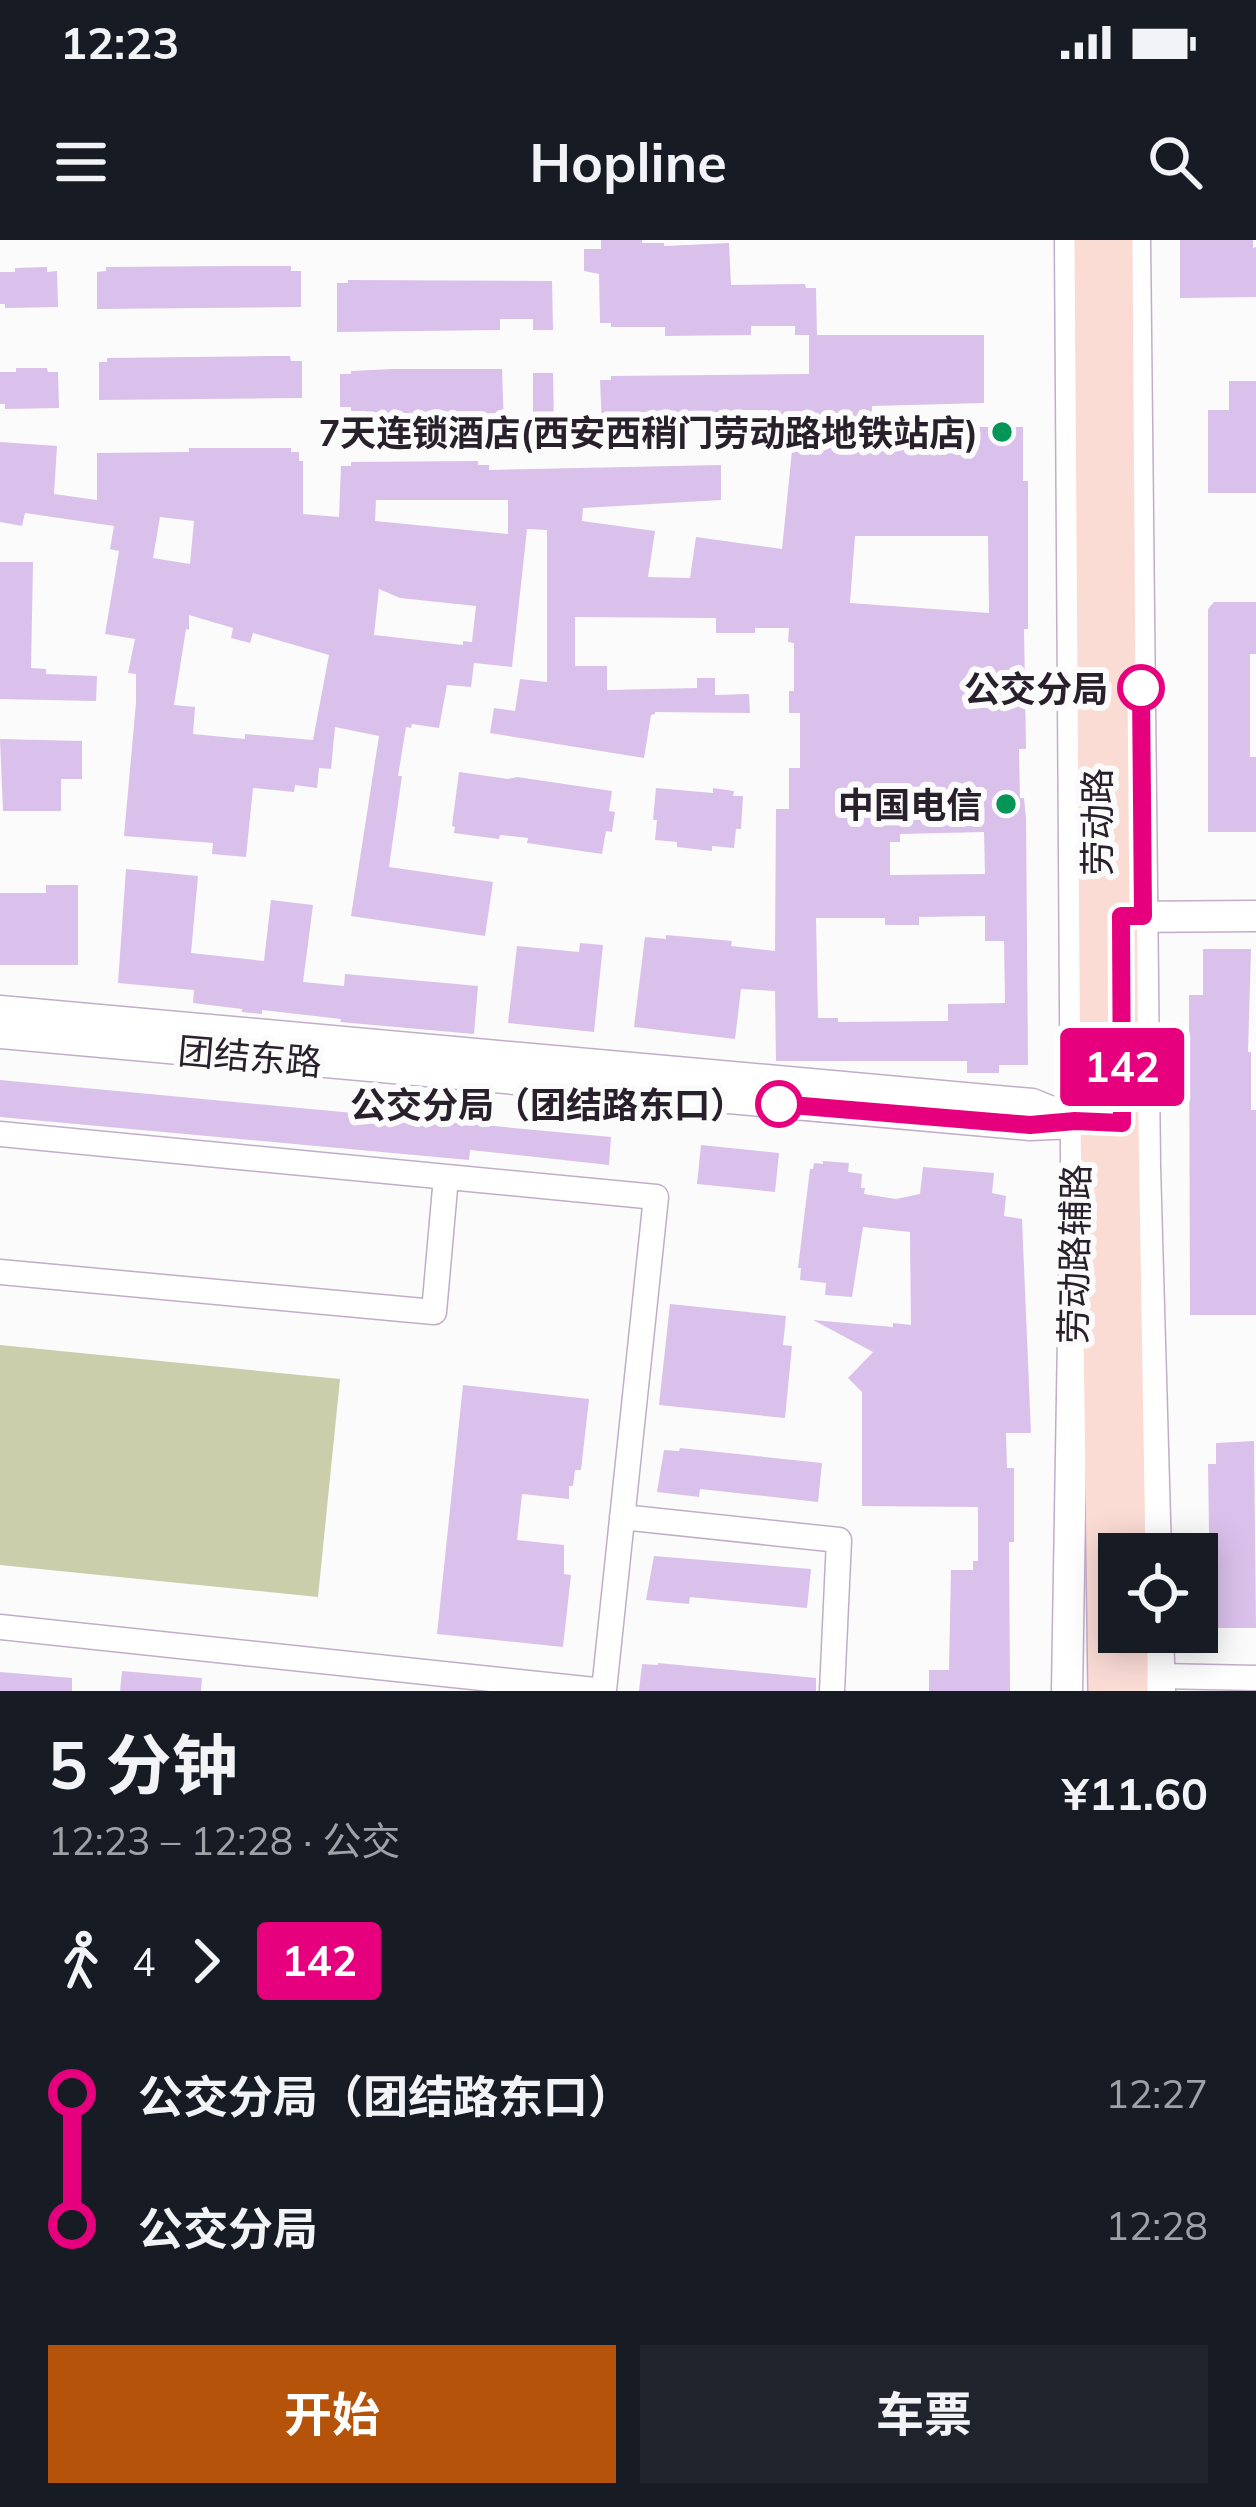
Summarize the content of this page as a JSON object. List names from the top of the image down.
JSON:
{
  "streets": {
    "main road": ["劳动路"],
    "street": ["团结东路", "劳动路辅路"]
  },
  "crossings": [
    ["劳动路", "团结东路"],
    ["劳动路", "劳动路辅路"],
    ["团结东路", "劳动路辅路"]
  ],
  "places": [
    "7天连锁酒店(西安西稍门劳动路地铁站店)",
    "公交分局",
    "中国电信",
    "公交分局（团结路东口）"
  ],
  "lines": ["bus line 142"],
  "page": {
    "status": "12:23",
    "header": "Hopline",
    "on_map": "142",
    "heading": ["5 分钟", "12:23 – 12:28 · 公交", "¥11.60"],
    "legs": ["4", "142"],
    "list": [
      {
        "name": "公交分局（团结路东口）",
        "value": "12:27"
      },
      {
        "name": "公交分局",
        "value": "12:28"
      }
    ],
    "buttons": ["开始", "车票"]
  }
}
